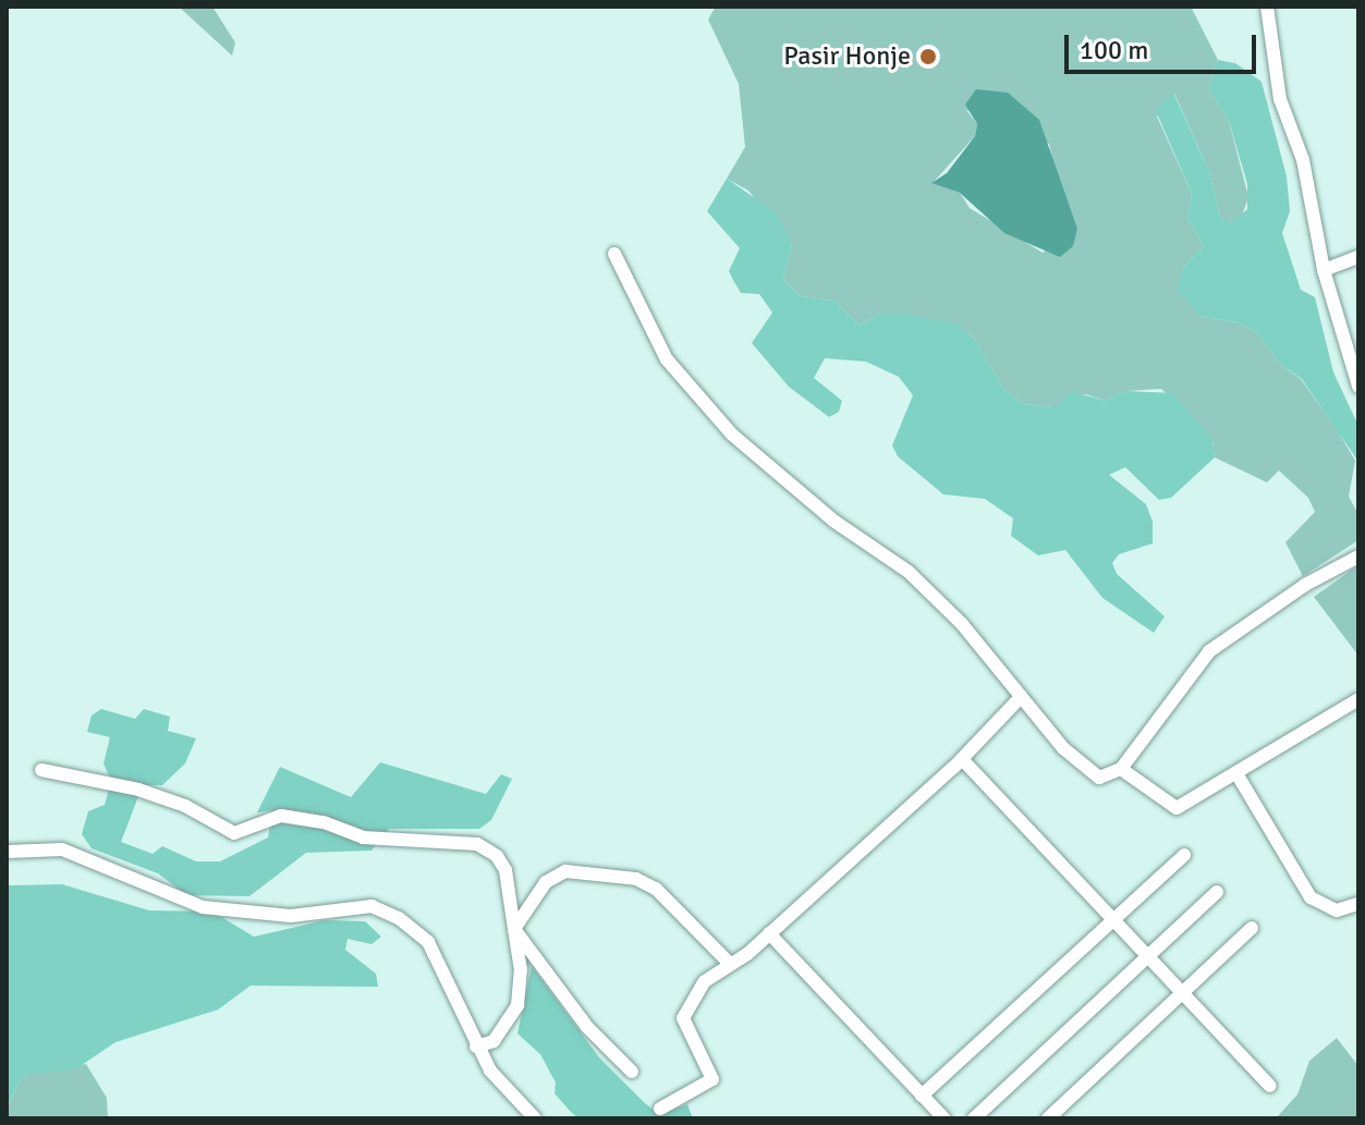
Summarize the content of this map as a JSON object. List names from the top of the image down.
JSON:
{
  "places": ["Pasir Honje"],
  "scale_bar": "100 m"
}
